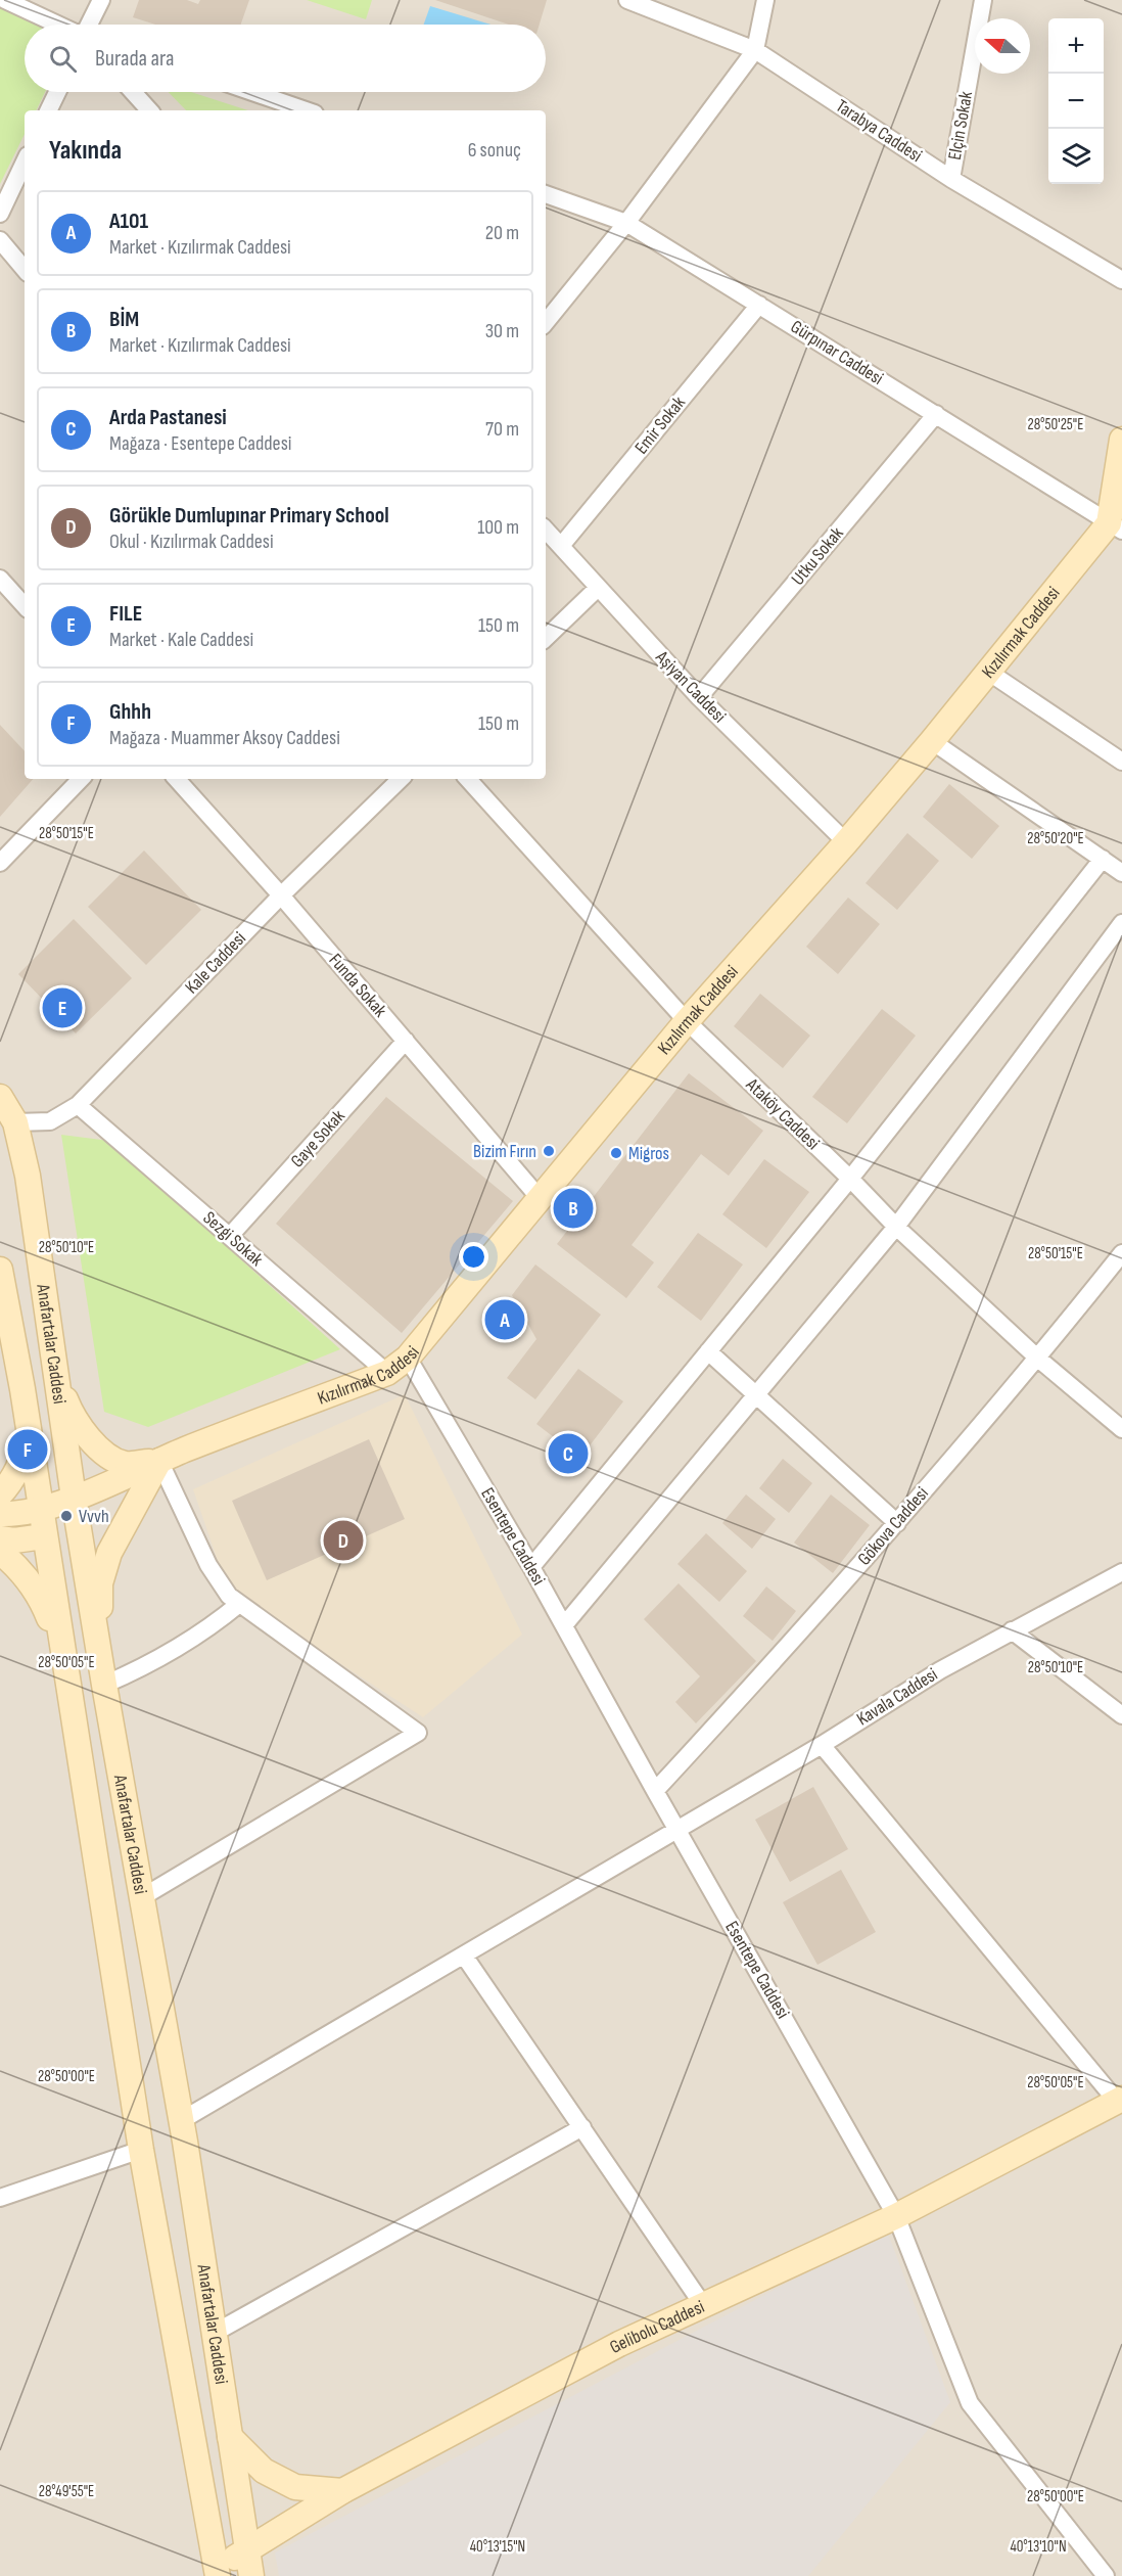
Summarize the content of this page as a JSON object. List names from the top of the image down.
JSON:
{
  "streets": {
    "street": [
      "Elçin Sokak",
      "Tarabya Caddesi",
      "Gürpınar Caddesi",
      "Emir Sokak",
      "Utku Sokak",
      "Kızılırmak Caddesi",
      "Aşiyan Caddesi",
      "Kale Caddesi",
      "Funda Sokak",
      "Ataköy Caddesi",
      "Gaye Sokak",
      "Sezgi Sokak",
      "Anafartalar Caddesi",
      "Gökova Caddesi",
      "Esentepe Caddesi",
      "Kavala Caddesi",
      "Gelibolu Caddesi"
    ]
  },
  "crossings": [
    ["Elçin Sokak", "Tarabya Caddesi"],
    ["Gürpınar Caddesi", "Emir Sokak"],
    ["Gürpınar Caddesi", "Utku Sokak"],
    ["Gürpınar Caddesi", "Kızılırmak Caddesi"],
    ["Emir Sokak", "Aşiyan Caddesi"],
    ["Utku Sokak", "Aşiyan Caddesi"],
    ["Kızılırmak Caddesi", "Aşiyan Caddesi"],
    ["Kızılırmak Caddesi", "Funda Sokak"],
    ["Kızılırmak Caddesi", "Ataköy Caddesi"],
    ["Kızılırmak Caddesi", "Sezgi Sokak"],
    ["Kızılırmak Caddesi", "Esentepe Caddesi"],
    ["Kale Caddesi", "Funda Sokak"],
    ["Kale Caddesi", "Sezgi Sokak"],
    ["Kale Caddesi", "Anafartalar Caddesi"],
    ["Funda Sokak", "Gaye Sokak"],
    ["Ataköy Caddesi", "Gökova Caddesi"],
    ["Gaye Sokak", "Sezgi Sokak"],
    ["Anafartalar Caddesi", "Kavala Caddesi"],
    ["Anafartalar Caddesi", "Gelibolu Caddesi"],
    ["Gökova Caddesi", "Esentepe Caddesi"],
    ["Esentepe Caddesi", "Kavala Caddesi"],
    ["Esentepe Caddesi", "Gelibolu Caddesi"]
  ],
  "places": ["Bizim Fırın", "Migros", "Vvvh"],
  "north": "left",
  "page": {
    "map_buttons": ["+", "−"],
    "search": "Burada ara",
    "heading": ["Yakında", "6 sonuç"],
    "list": [
      {
        "mark": "A",
        "name": "A101",
        "note": "Market · Kızılırmak Caddesi",
        "value": "20 m"
      },
      {
        "mark": "B",
        "name": "BİM",
        "note": "Market · Kızılırmak Caddesi",
        "value": "30 m"
      },
      {
        "mark": "C",
        "name": "Arda Pastanesi",
        "note": "Mağaza · Esentepe Caddesi",
        "value": "70 m"
      },
      {
        "mark": "D",
        "name": "Görükle Dumlupınar Primary School",
        "note": "Okul · Kızılırmak Caddesi",
        "value": "100 m"
      },
      {
        "mark": "E",
        "name": "FILE",
        "note": "Market · Kale Caddesi",
        "value": "150 m"
      },
      {
        "mark": "F",
        "name": "Ghhh",
        "note": "Mağaza · Muammer Aksoy Caddesi",
        "value": "150 m"
      }
    ],
    "pins": [
      "E",
      "B",
      "A",
      "F",
      "C",
      "D"
    ]
  },
  "coordinates": [
    "28°50'25\"E",
    "28°50'15\"E",
    "28°50'20\"E",
    "28°50'10\"E",
    "28°50'05\"E",
    "28°50'00\"E",
    "28°49'55\"E",
    "40°13'15\"N",
    "40°13'10\"N"
  ]
}
